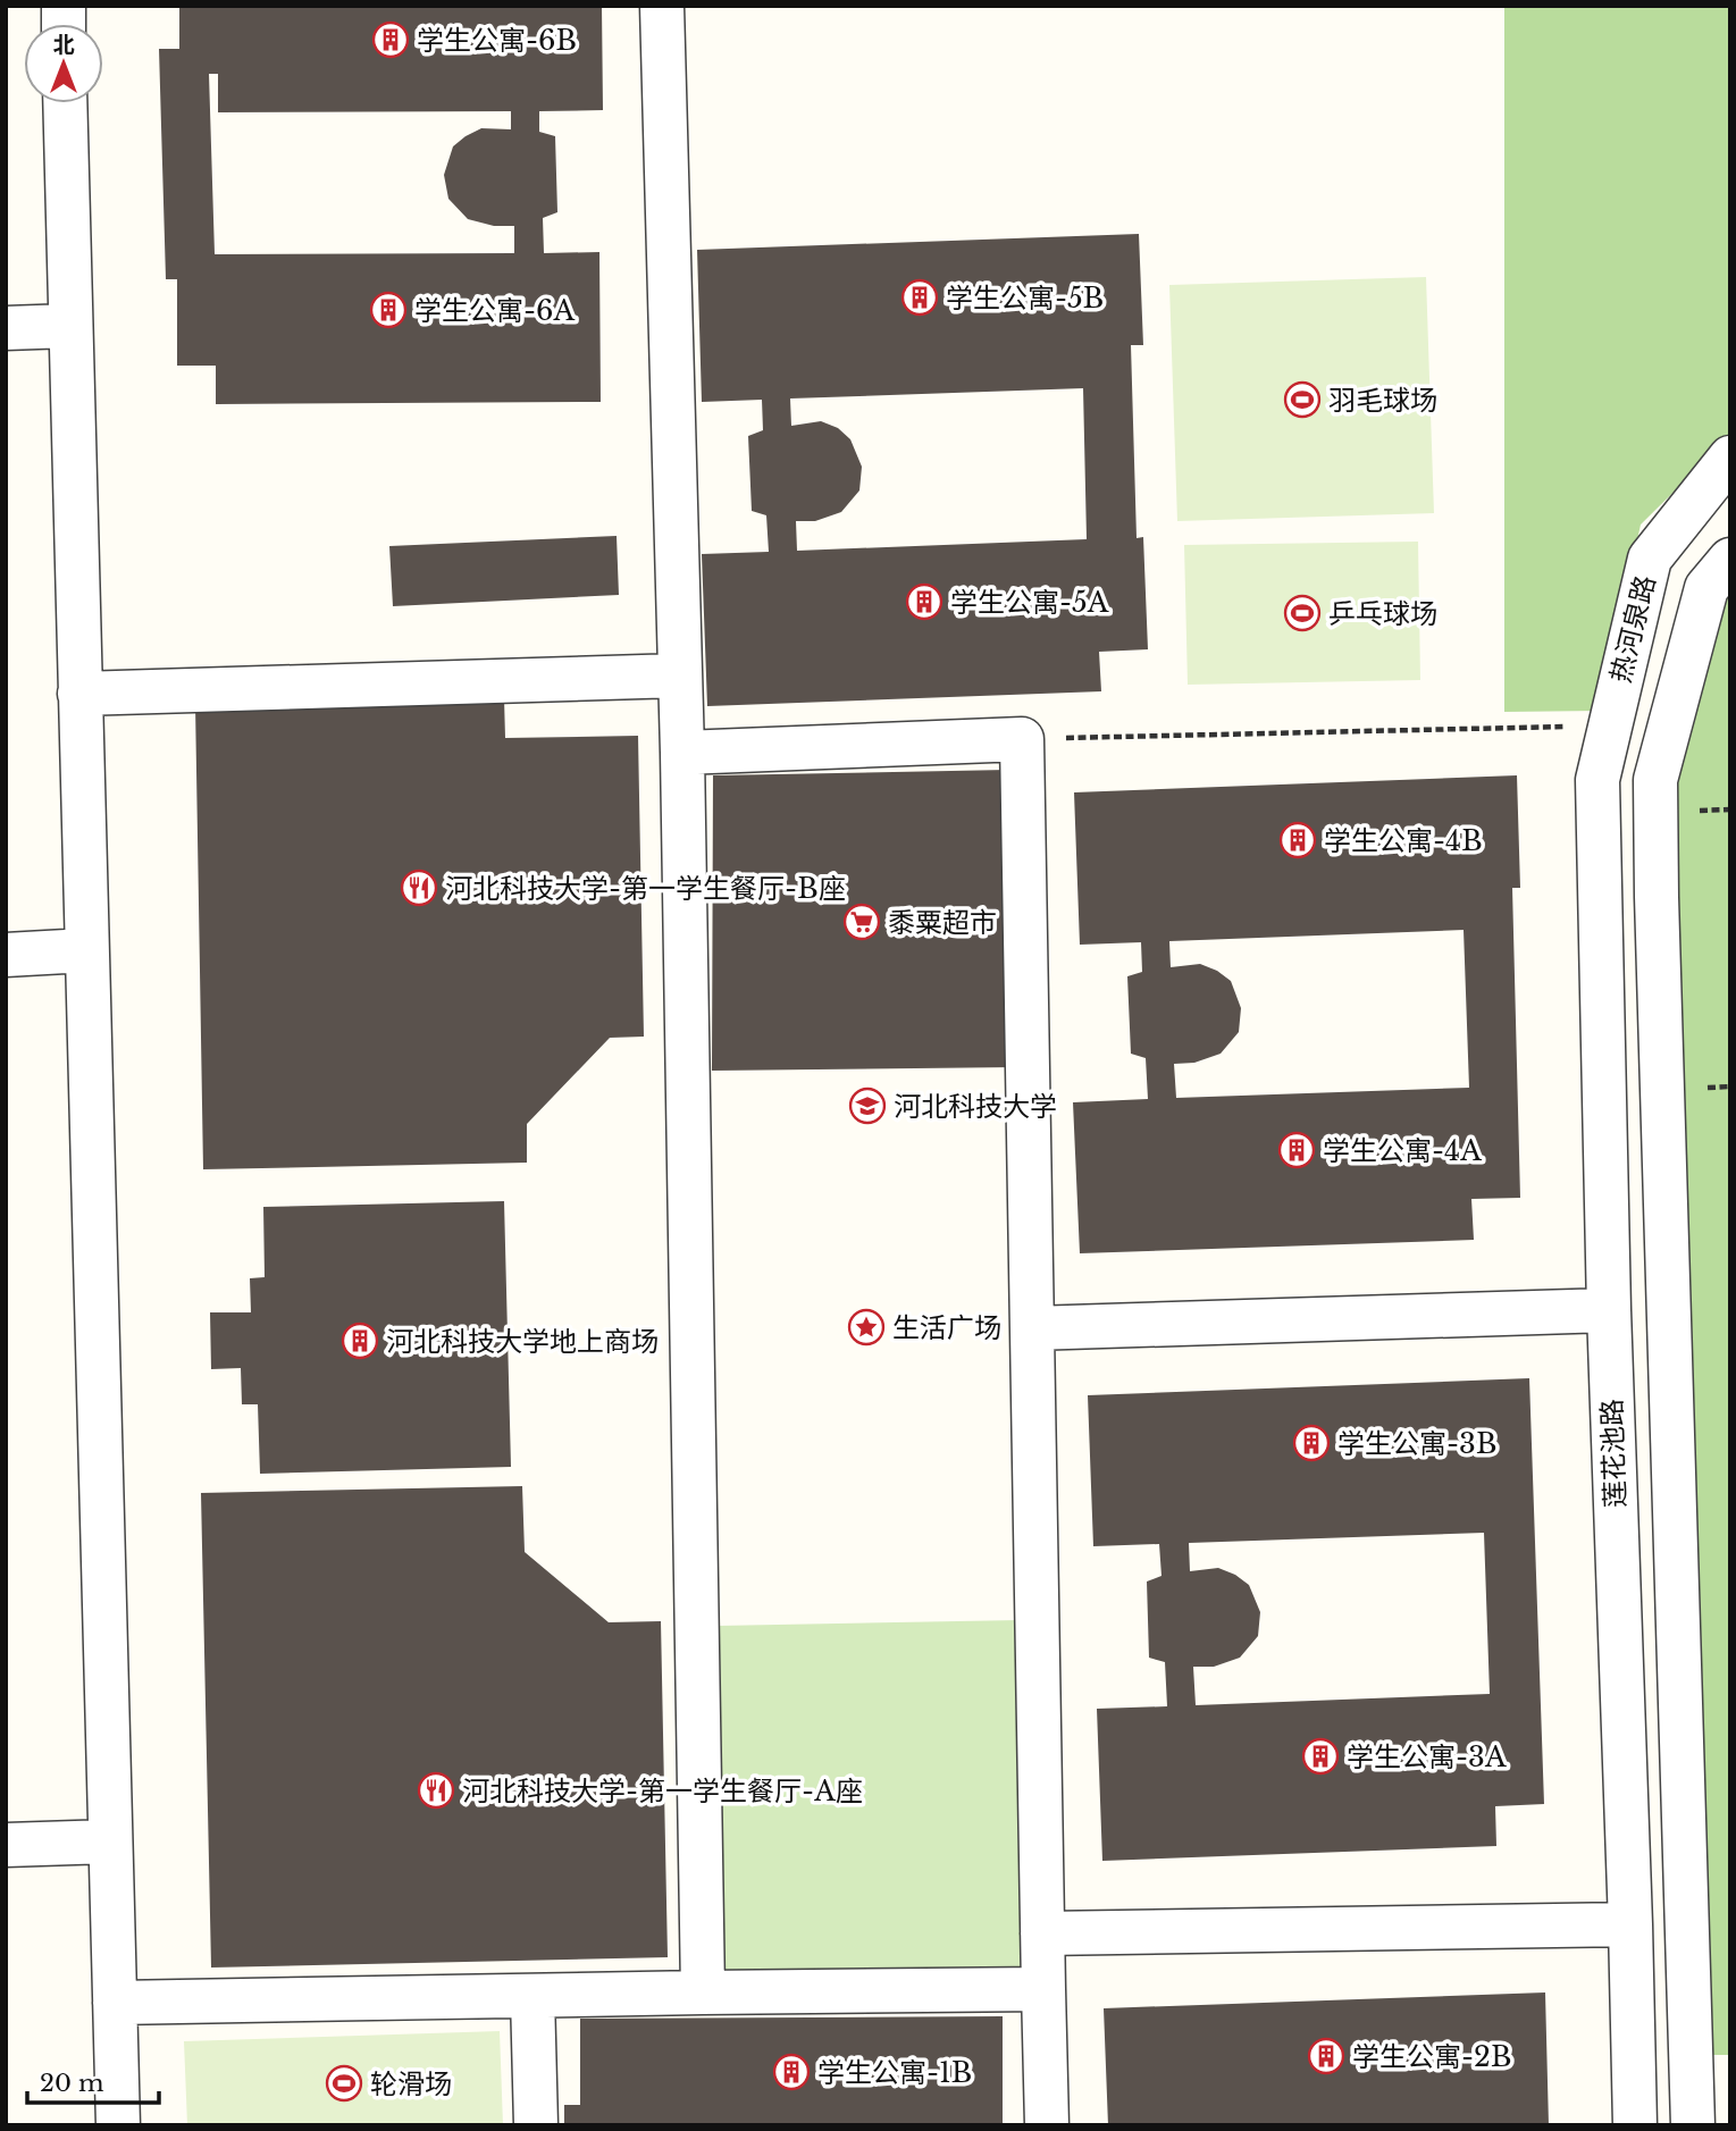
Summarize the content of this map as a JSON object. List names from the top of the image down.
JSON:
{
  "streets": {
    "lane": ["热河泉路", "莲花池路"]
  },
  "crossings": [
    ["热河泉路", "莲花池路"]
  ],
  "places": {
    "building": [
      "学生公寓-6B",
      "学生公寓-5B",
      "学生公寓-6A",
      "学生公寓-5A",
      "学生公寓-4B",
      "学生公寓-4A",
      "河北科技大学地上商场",
      "学生公寓-3B",
      "学生公寓-3A",
      "学生公寓-2B",
      "学生公寓-1B"
    ],
    "sports": ["羽毛球场", "乒乓球场", "轮滑场"],
    "restaurant": ["河北科技大学-第一学生餐厅-B座", "河北科技大学-第一学生餐厅-A座"],
    "supermarket": ["黍粟超市"],
    "school or university": ["河北科技大学"],
    "place": ["生活广场"]
  },
  "scale_bar": "20 m",
  "north": "top"
}
